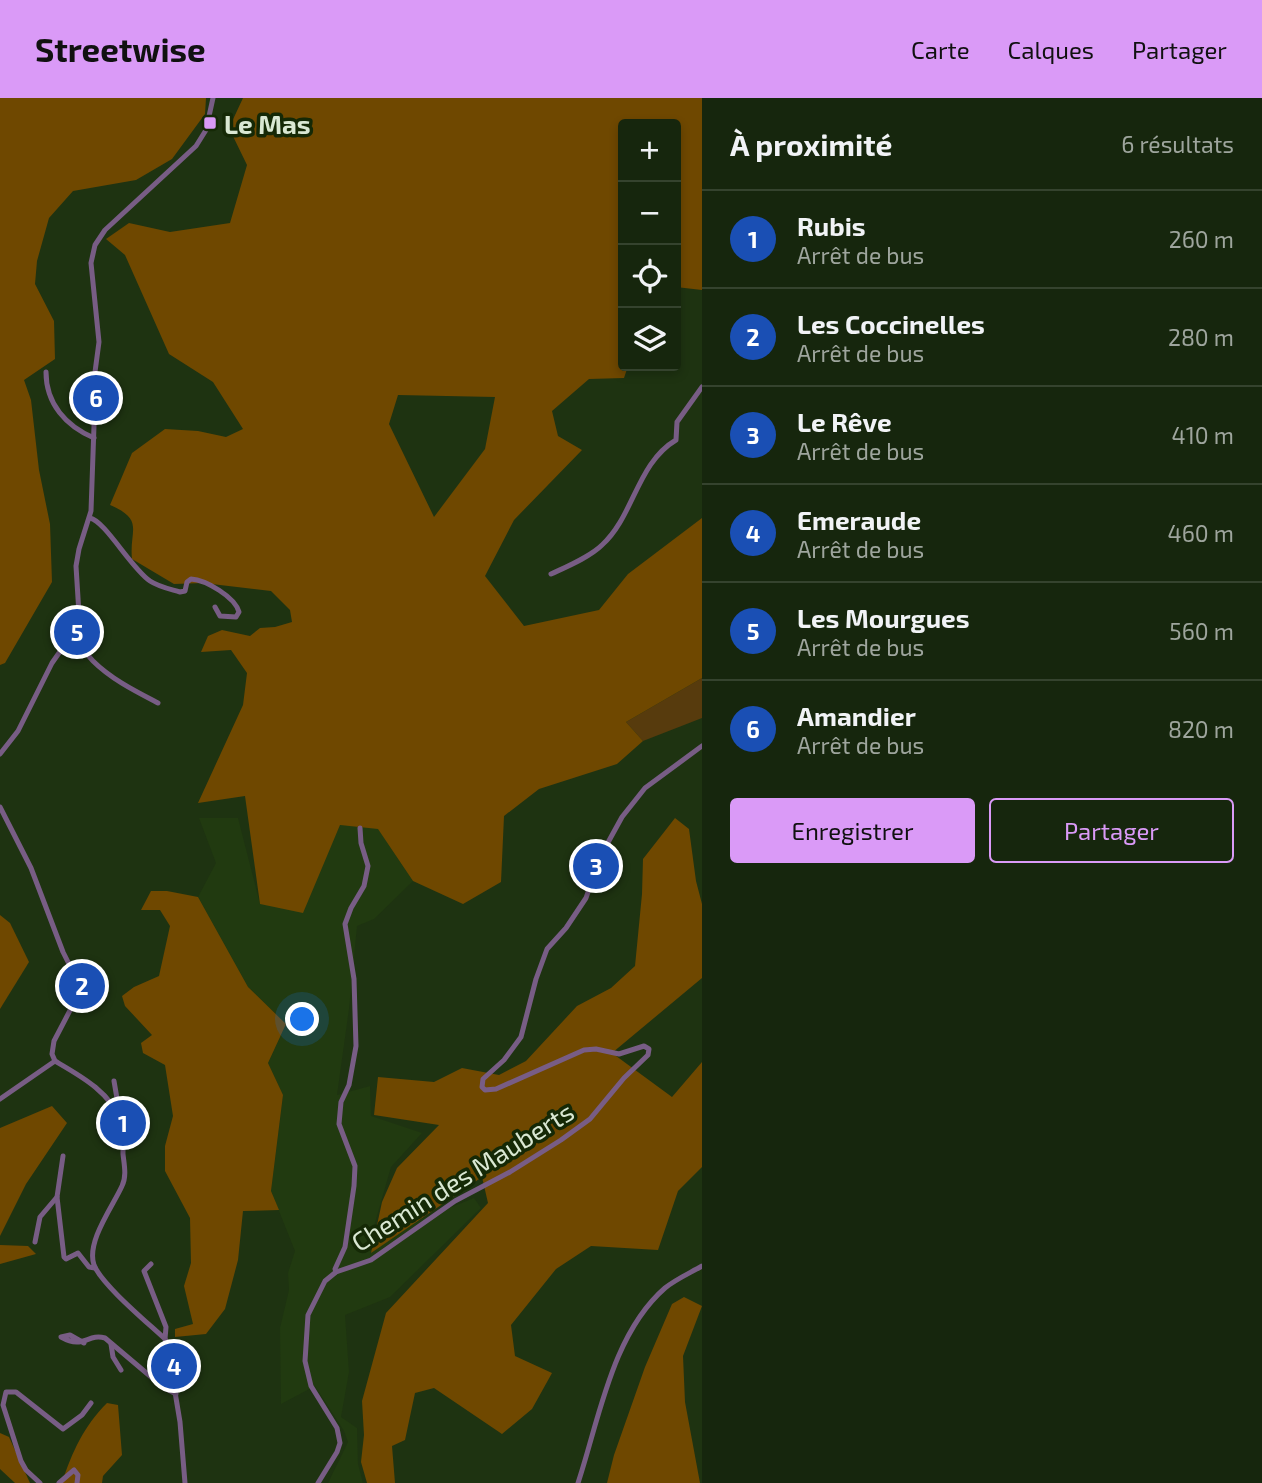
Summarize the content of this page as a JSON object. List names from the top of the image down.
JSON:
{
  "streets": {
    "street": ["Chemin des Mauberts"]
  },
  "places": {
    "transit": ["Le Mas"]
  },
  "page": {
    "header": "Streetwise",
    "nav": ["Carte", "Calques", "Partager"],
    "heading": ["À proximité", "6 résultats"],
    "map_buttons": ["+", "−"],
    "list": [
      {
        "mark": "1",
        "name": "Rubis",
        "note": "Arrêt de bus",
        "value": "260 m"
      },
      {
        "mark": "2",
        "name": "Les Coccinelles",
        "note": "Arrêt de bus",
        "value": "280 m"
      },
      {
        "mark": "3",
        "name": "Le Rêve",
        "note": "Arrêt de bus",
        "value": "410 m"
      },
      {
        "mark": "4",
        "name": "Emeraude",
        "note": "Arrêt de bus",
        "value": "460 m"
      },
      {
        "mark": "5",
        "name": "Les Mourgues",
        "note": "Arrêt de bus",
        "value": "560 m"
      },
      {
        "mark": "6",
        "name": "Amandier",
        "note": "Arrêt de bus",
        "value": "820 m"
      }
    ],
    "pins": [
      "6",
      "5",
      "3",
      "2",
      "1",
      "4"
    ],
    "buttons": ["Enregistrer", "Partager"]
  }
}
